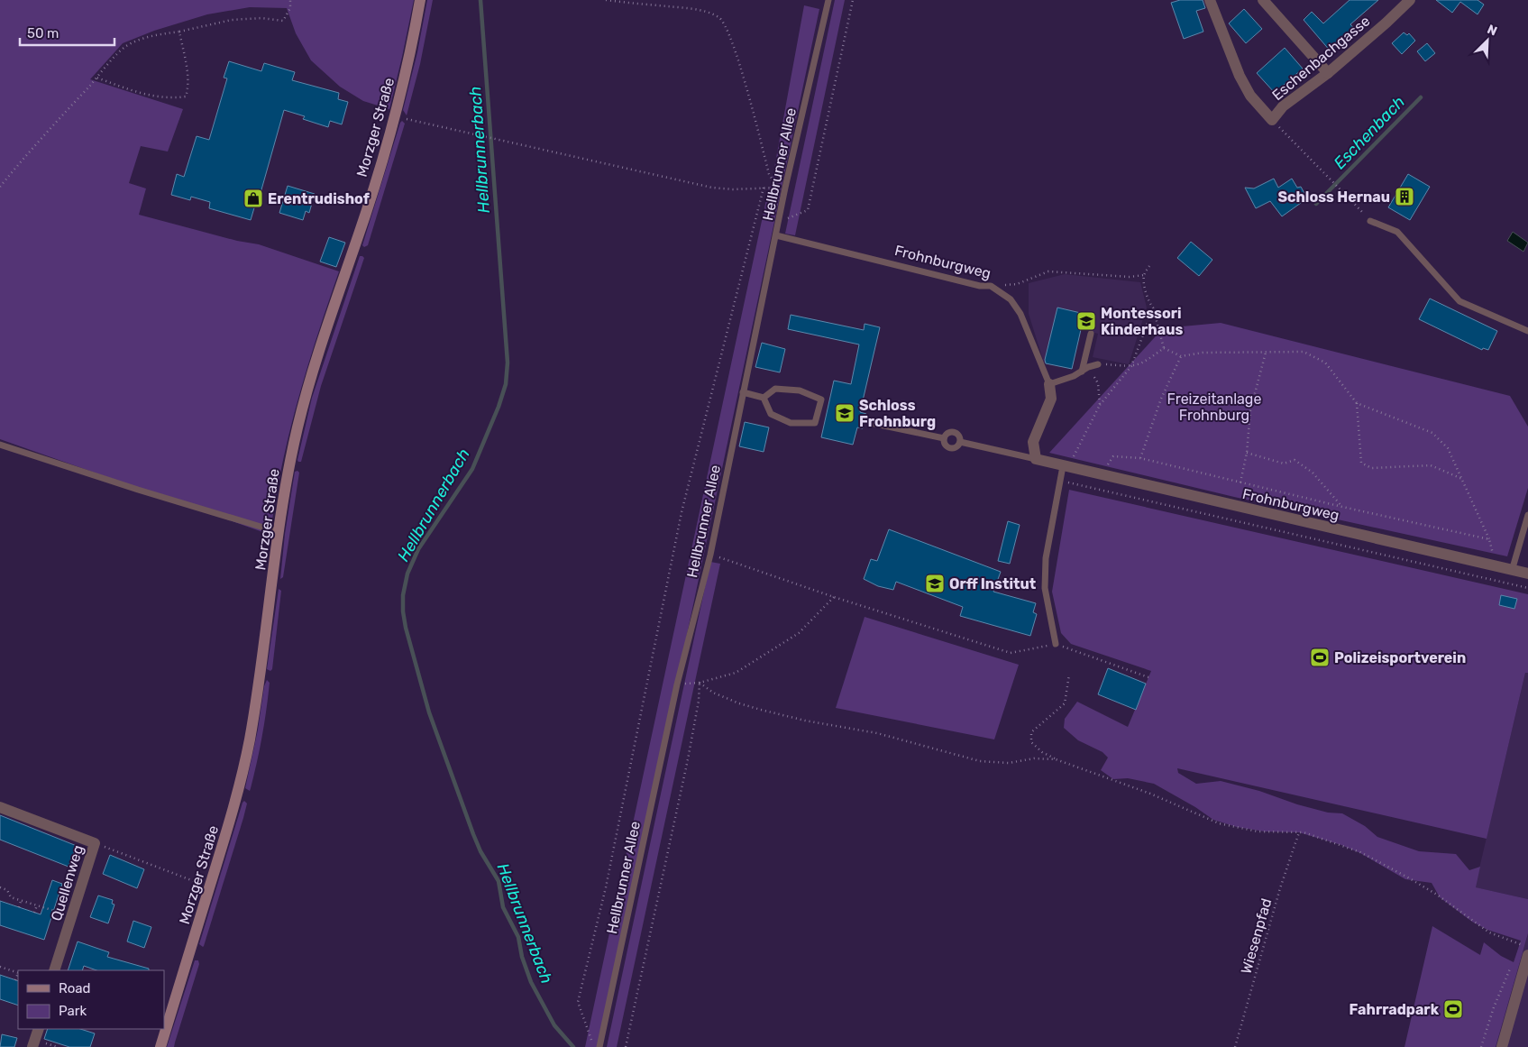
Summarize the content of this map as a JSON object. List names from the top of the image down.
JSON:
{
  "streets": {
    "street": [
      "Eschenbachgasse",
      "Morzger Straße",
      "Frohnburgweg",
      "Quellenweg"
    ],
    "lane": ["Hellbrunner Allee"],
    "path": ["Wiesenpfad"]
  },
  "crossings": [
    ["Hellbrunner Allee", "Frohnburgweg"]
  ],
  "water": ["Eschenbach", "Hellbrunnerbach"],
  "parks": ["Freizeitanlage Frohnburg"],
  "places": {
    "building": ["Schloss Hernau"],
    "shop": ["Erentrudishof"],
    "school or university": ["Montessori Kinderhaus", "Schloss Frohnburg", "Orff Institut"],
    "sports": ["Polizeisportverein", "Fahrradpark"]
  },
  "legend": ["Road", "Park"],
  "scale_bar": "50 m",
  "north": "top right"
}
